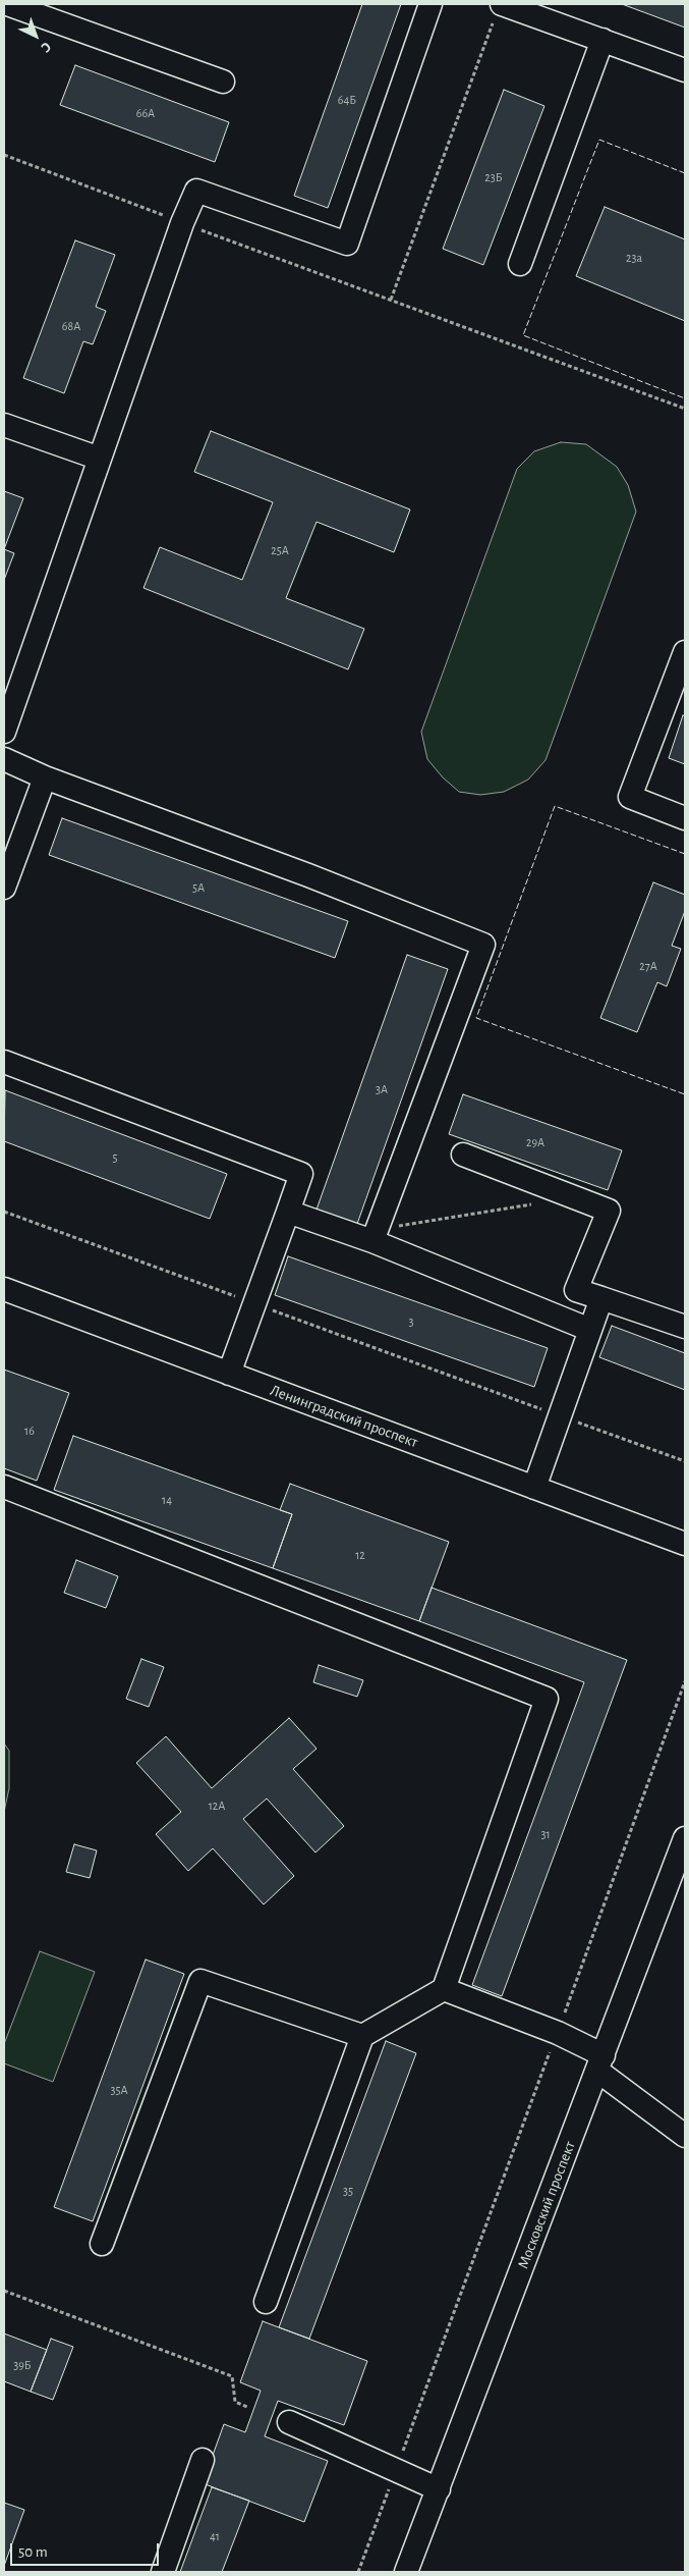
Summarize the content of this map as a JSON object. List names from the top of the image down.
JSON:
{
  "streets": {
    "street": ["Ленинградский проспект", "Московский проспект"]
  },
  "house_numbers": [
    "64Б",
    "66А",
    "23Б",
    "23а",
    "68А",
    "25А",
    "5А",
    "27А",
    "3А",
    "29А",
    "5",
    "3",
    "16",
    "14",
    "12",
    "12А",
    "31",
    "35А",
    "35",
    "39Б",
    "41"
  ],
  "scale_bar": "50 m",
  "north": "bottom right"
}
